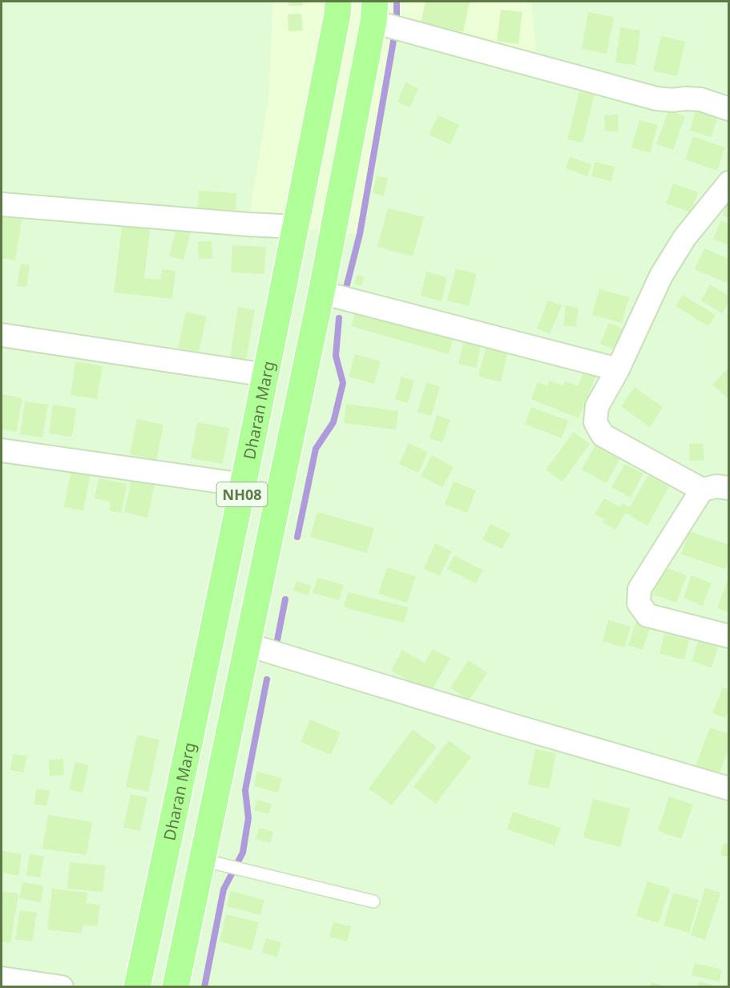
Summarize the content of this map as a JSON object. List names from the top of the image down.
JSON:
{
  "streets": {
    "main road": ["Dharan Marg", "NH08"]
  }
}
